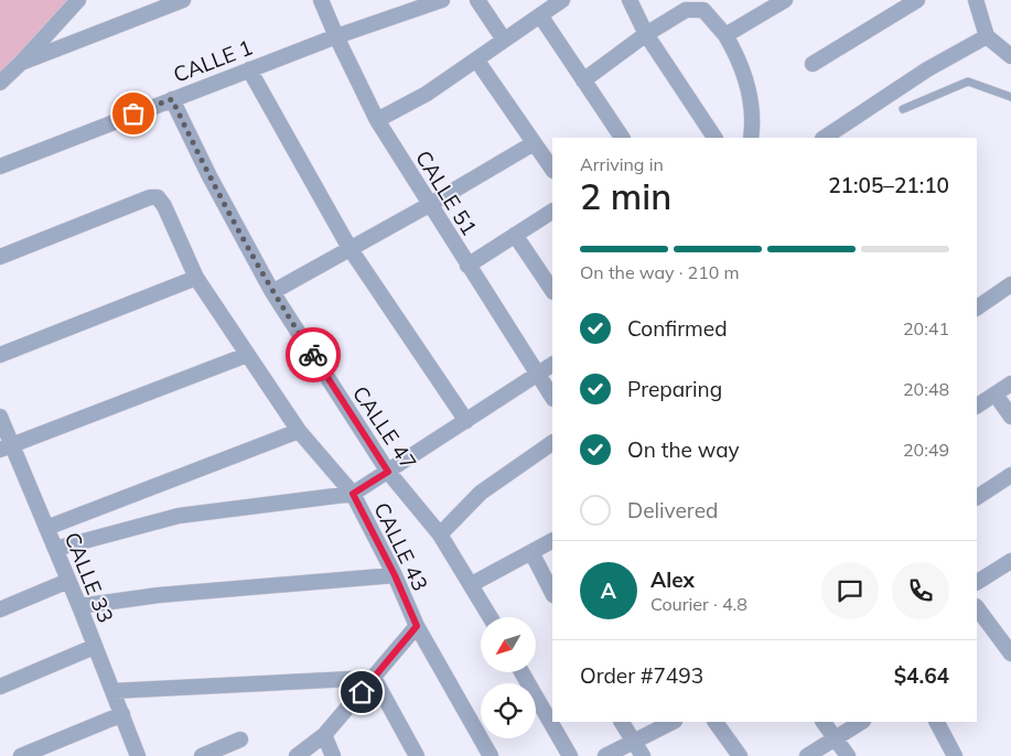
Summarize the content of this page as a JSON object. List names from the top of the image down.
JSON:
{
  "streets": {
    "street": [
      "CALLE 1",
      "CALLE 51",
      "CALLE 47",
      "CALLE 43",
      "CALLE 33"
    ]
  },
  "crossings": [
    ["CALLE 1", "CALLE 51"],
    ["CALLE 1", "CALLE 47"]
  ],
  "north": "bottom left",
  "page": {
    "heading": ["2 min", "Arriving in", "21:05–21:10"],
    "panel": [
      "Alex",
      "Courier · 4.8",
      "Order #7493",
      "$4.64"
    ],
    "bar": "On the way · 210 m",
    "list": [
      ["Confirmed", "20:41"],
      ["Preparing", "20:48"],
      ["On the way", "20:49"],
      "Delivered"
    ],
    "round": "A"
  }
}
